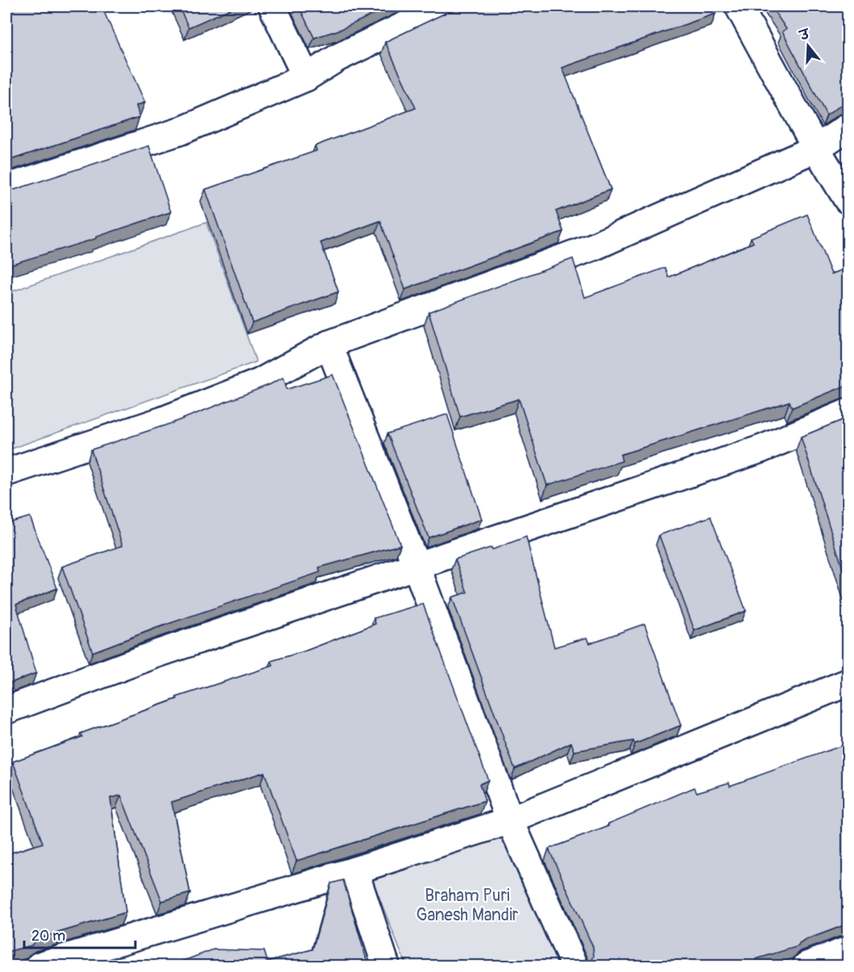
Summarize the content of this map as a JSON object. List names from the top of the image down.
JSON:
{
  "parks": ["Braham Puri Ganesh Mandir"],
  "scale_bar": "20 m",
  "north": "top"
}
